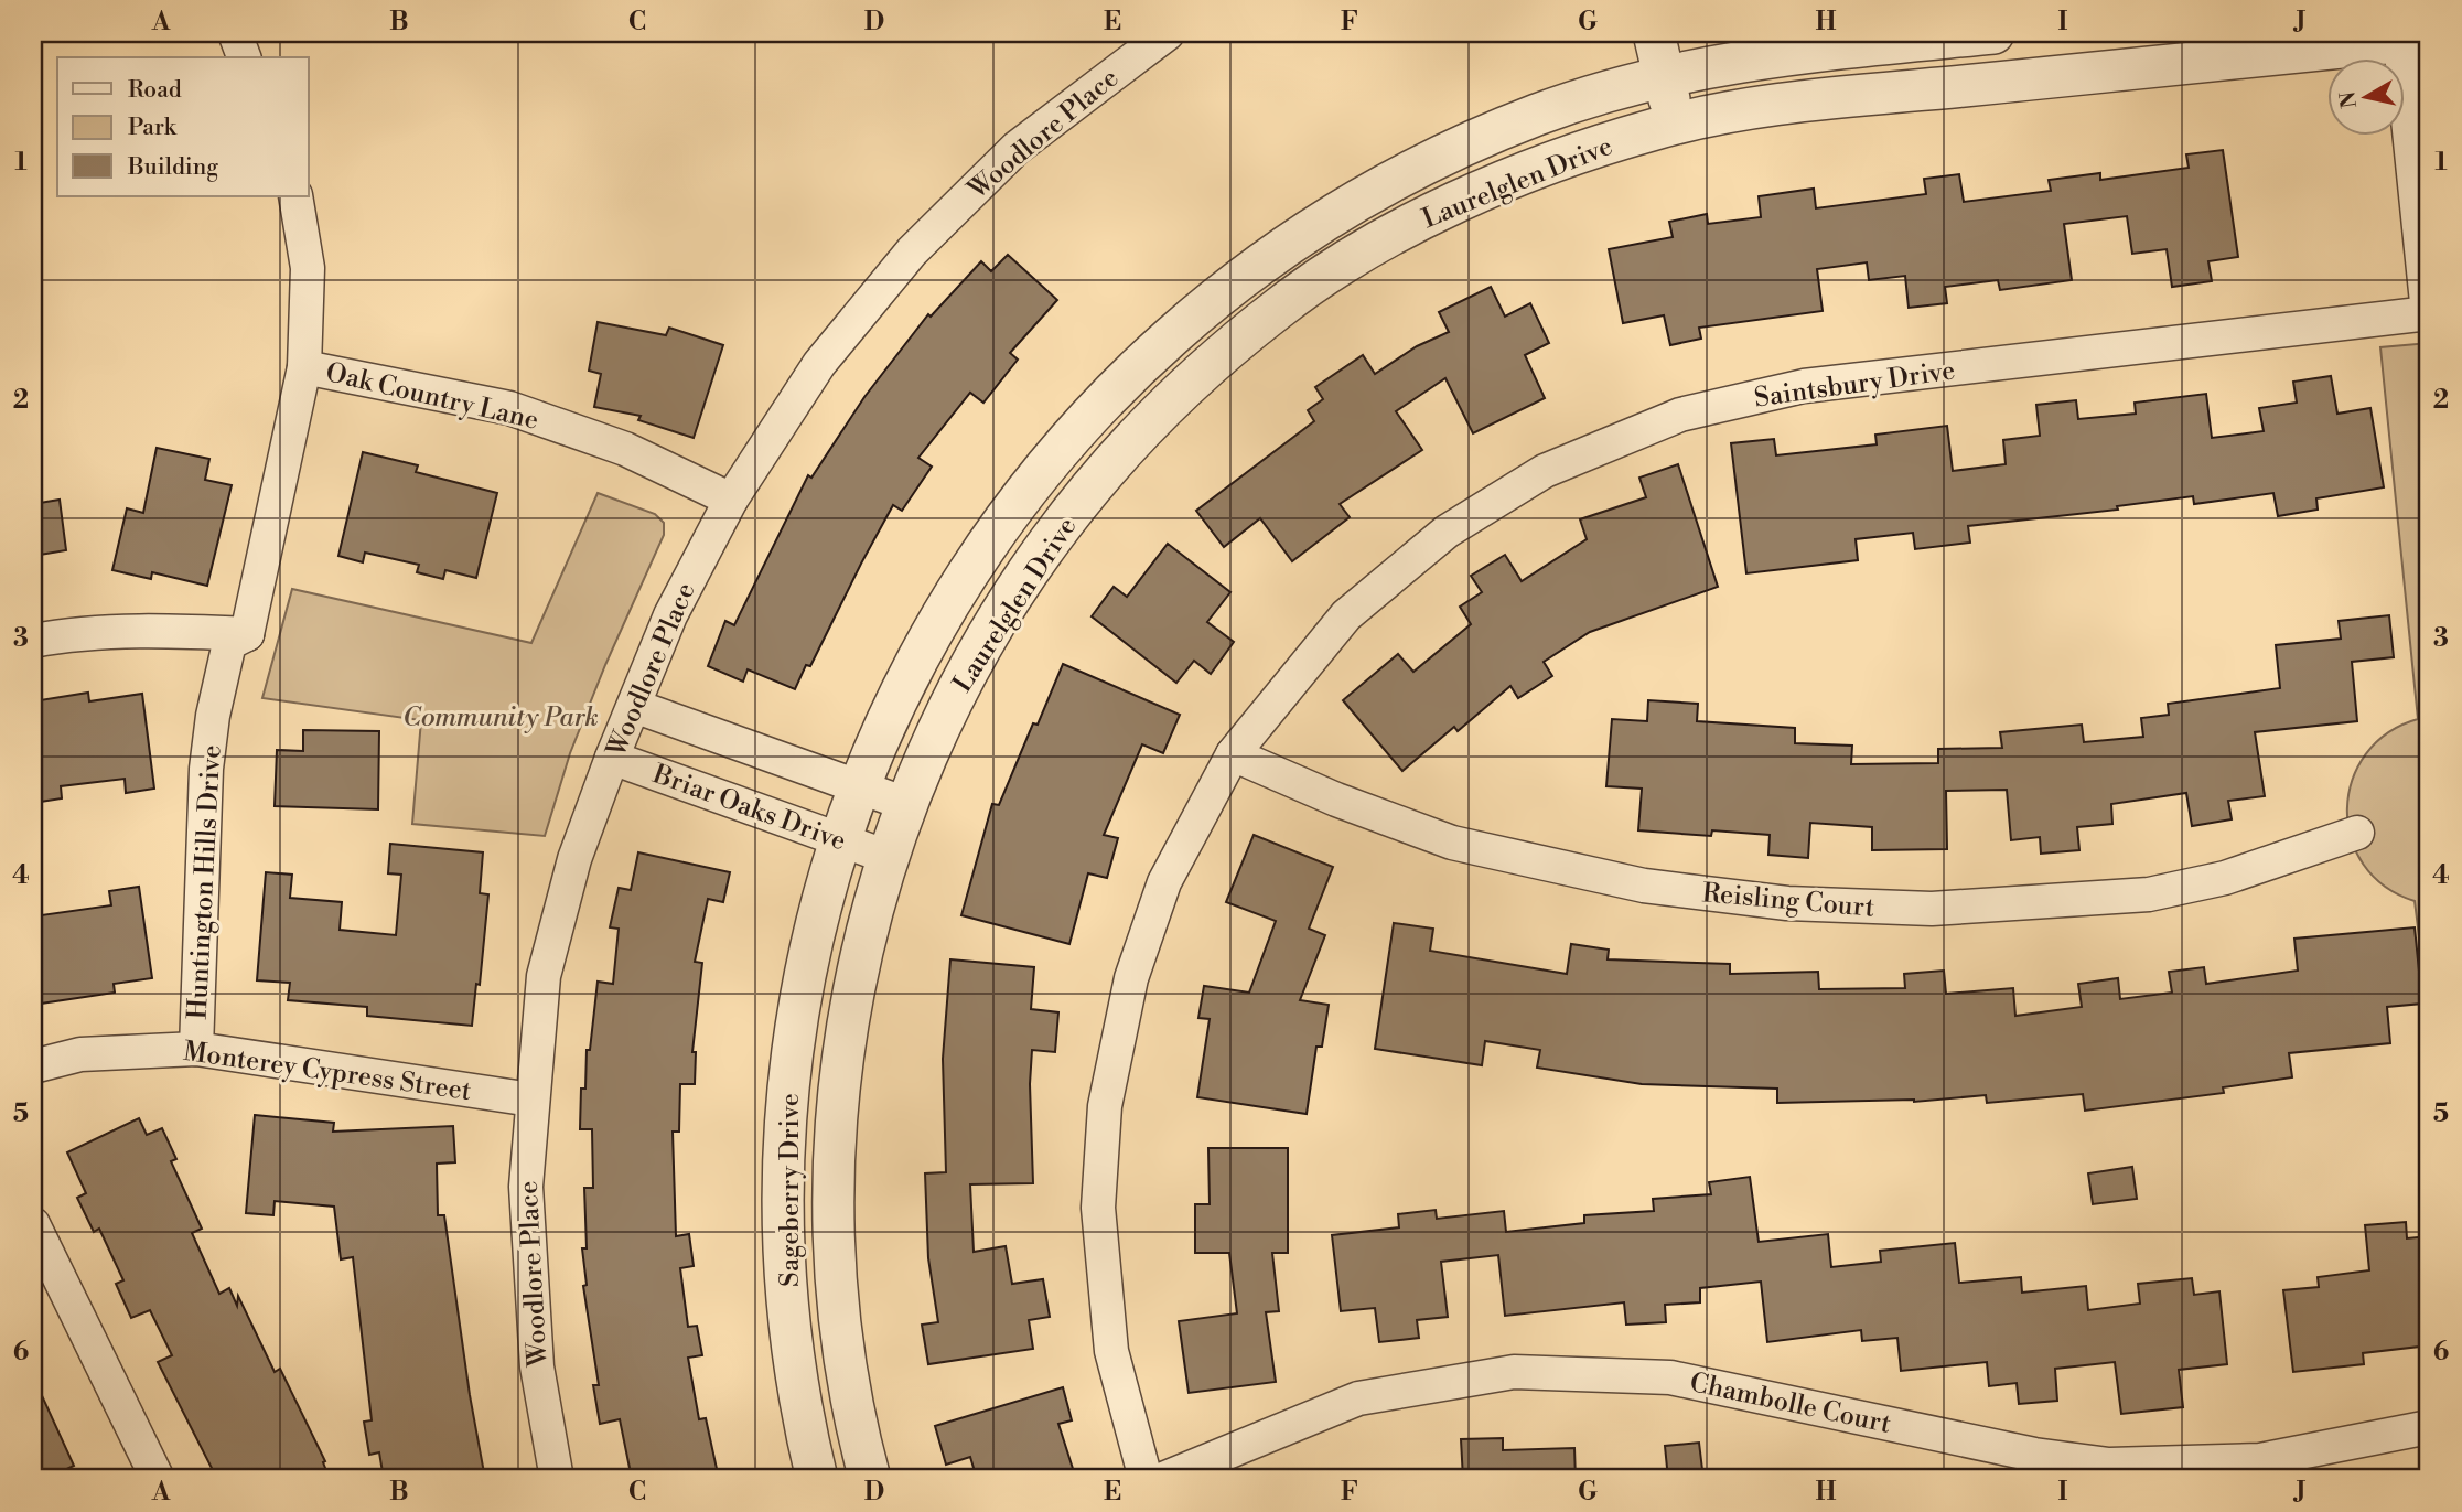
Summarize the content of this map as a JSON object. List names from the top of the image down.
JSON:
{
  "streets": {
    "street": [
      "Woodlore Place",
      "Laurelglen Drive",
      "Saintsbury Drive",
      "Oak Country Lane",
      "Briar Oaks Drive",
      "Huntington Hills Drive",
      "Reisling Court",
      "Monterey Cypress Street",
      "Sageberry Drive",
      "Chambolle Court"
    ]
  },
  "crossings": [
    ["Woodlore Place", "Oak Country Lane"],
    ["Woodlore Place", "Briar Oaks Drive"],
    ["Woodlore Place", "Monterey Cypress Street"],
    ["Laurelglen Drive", "Briar Oaks Drive"],
    ["Laurelglen Drive", "Sageberry Drive"],
    ["Saintsbury Drive", "Reisling Court"],
    ["Briar Oaks Drive", "Sageberry Drive"],
    ["Huntington Hills Drive", "Monterey Cypress Street"]
  ],
  "parks": ["Community Park"],
  "legend": ["Road", "Park", "Building"],
  "north": "left",
  "grid": {
    "columns": [
      "A",
      "B",
      "C",
      "D",
      "E",
      "F",
      "G",
      "H",
      "I",
      "J"
    ],
    "rows": [
      "1",
      "2",
      "3",
      "4",
      "5",
      "6"
    ]
  }
}
